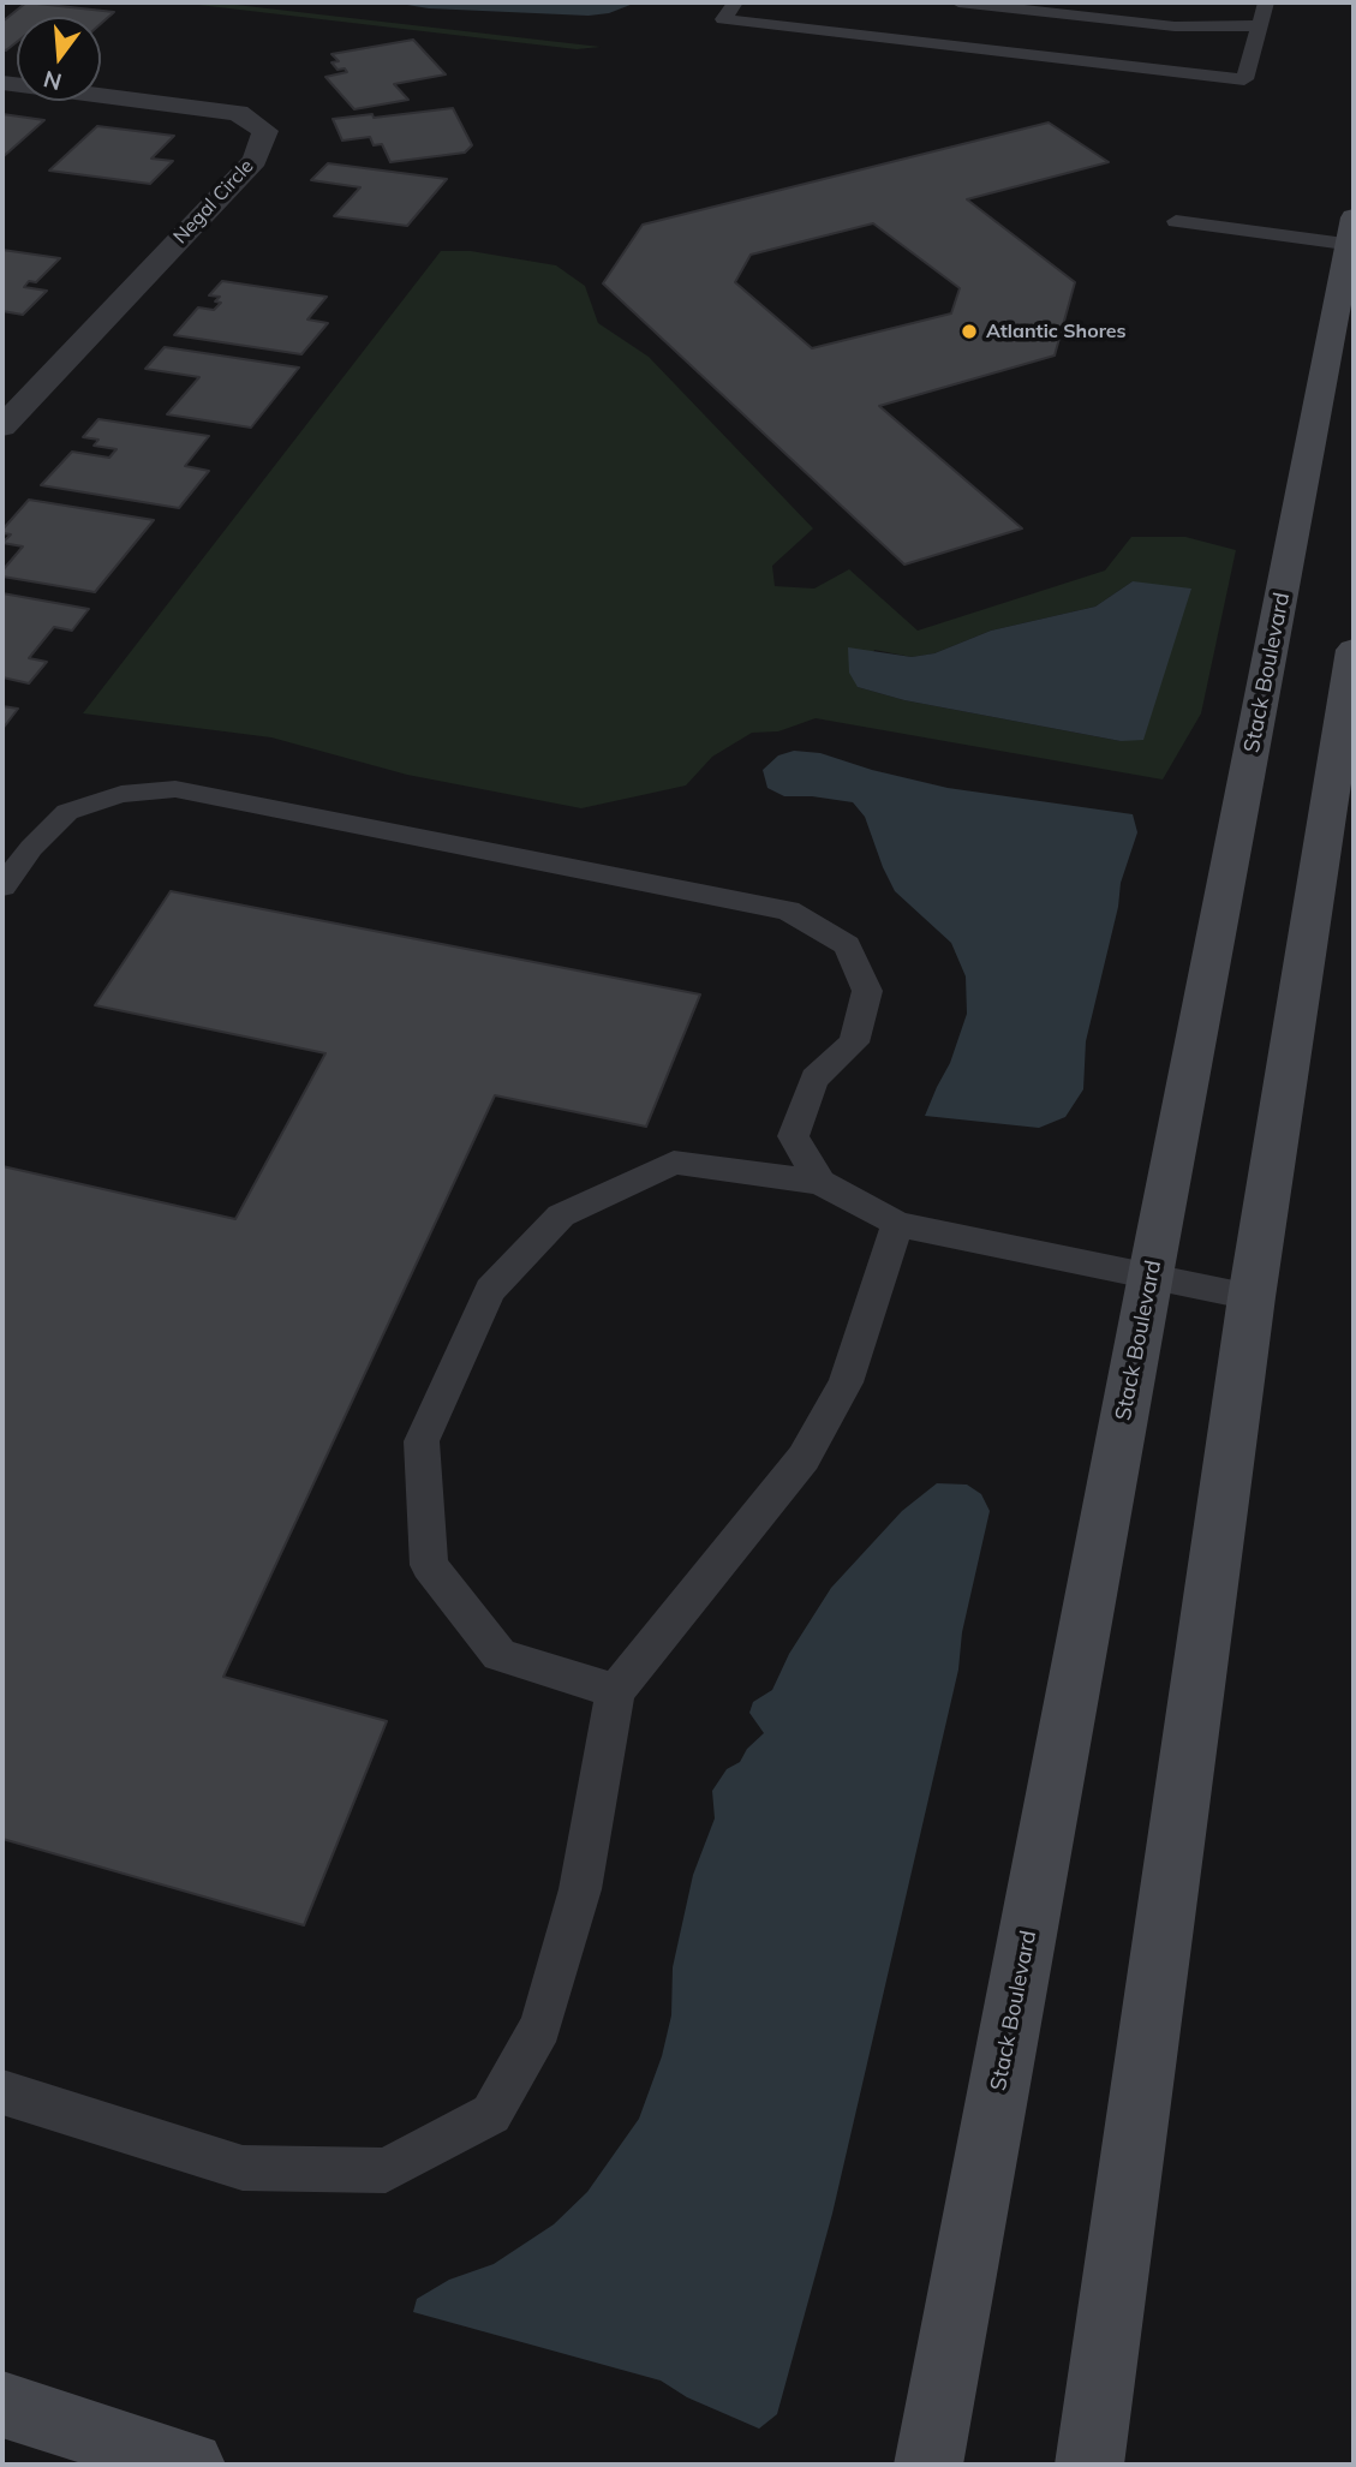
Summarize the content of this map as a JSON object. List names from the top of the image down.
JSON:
{
  "streets": {
    "street": ["Negal Circle", "Stack Boulevard"]
  },
  "places": ["Atlantic Shores"],
  "north": "bottom"
}
